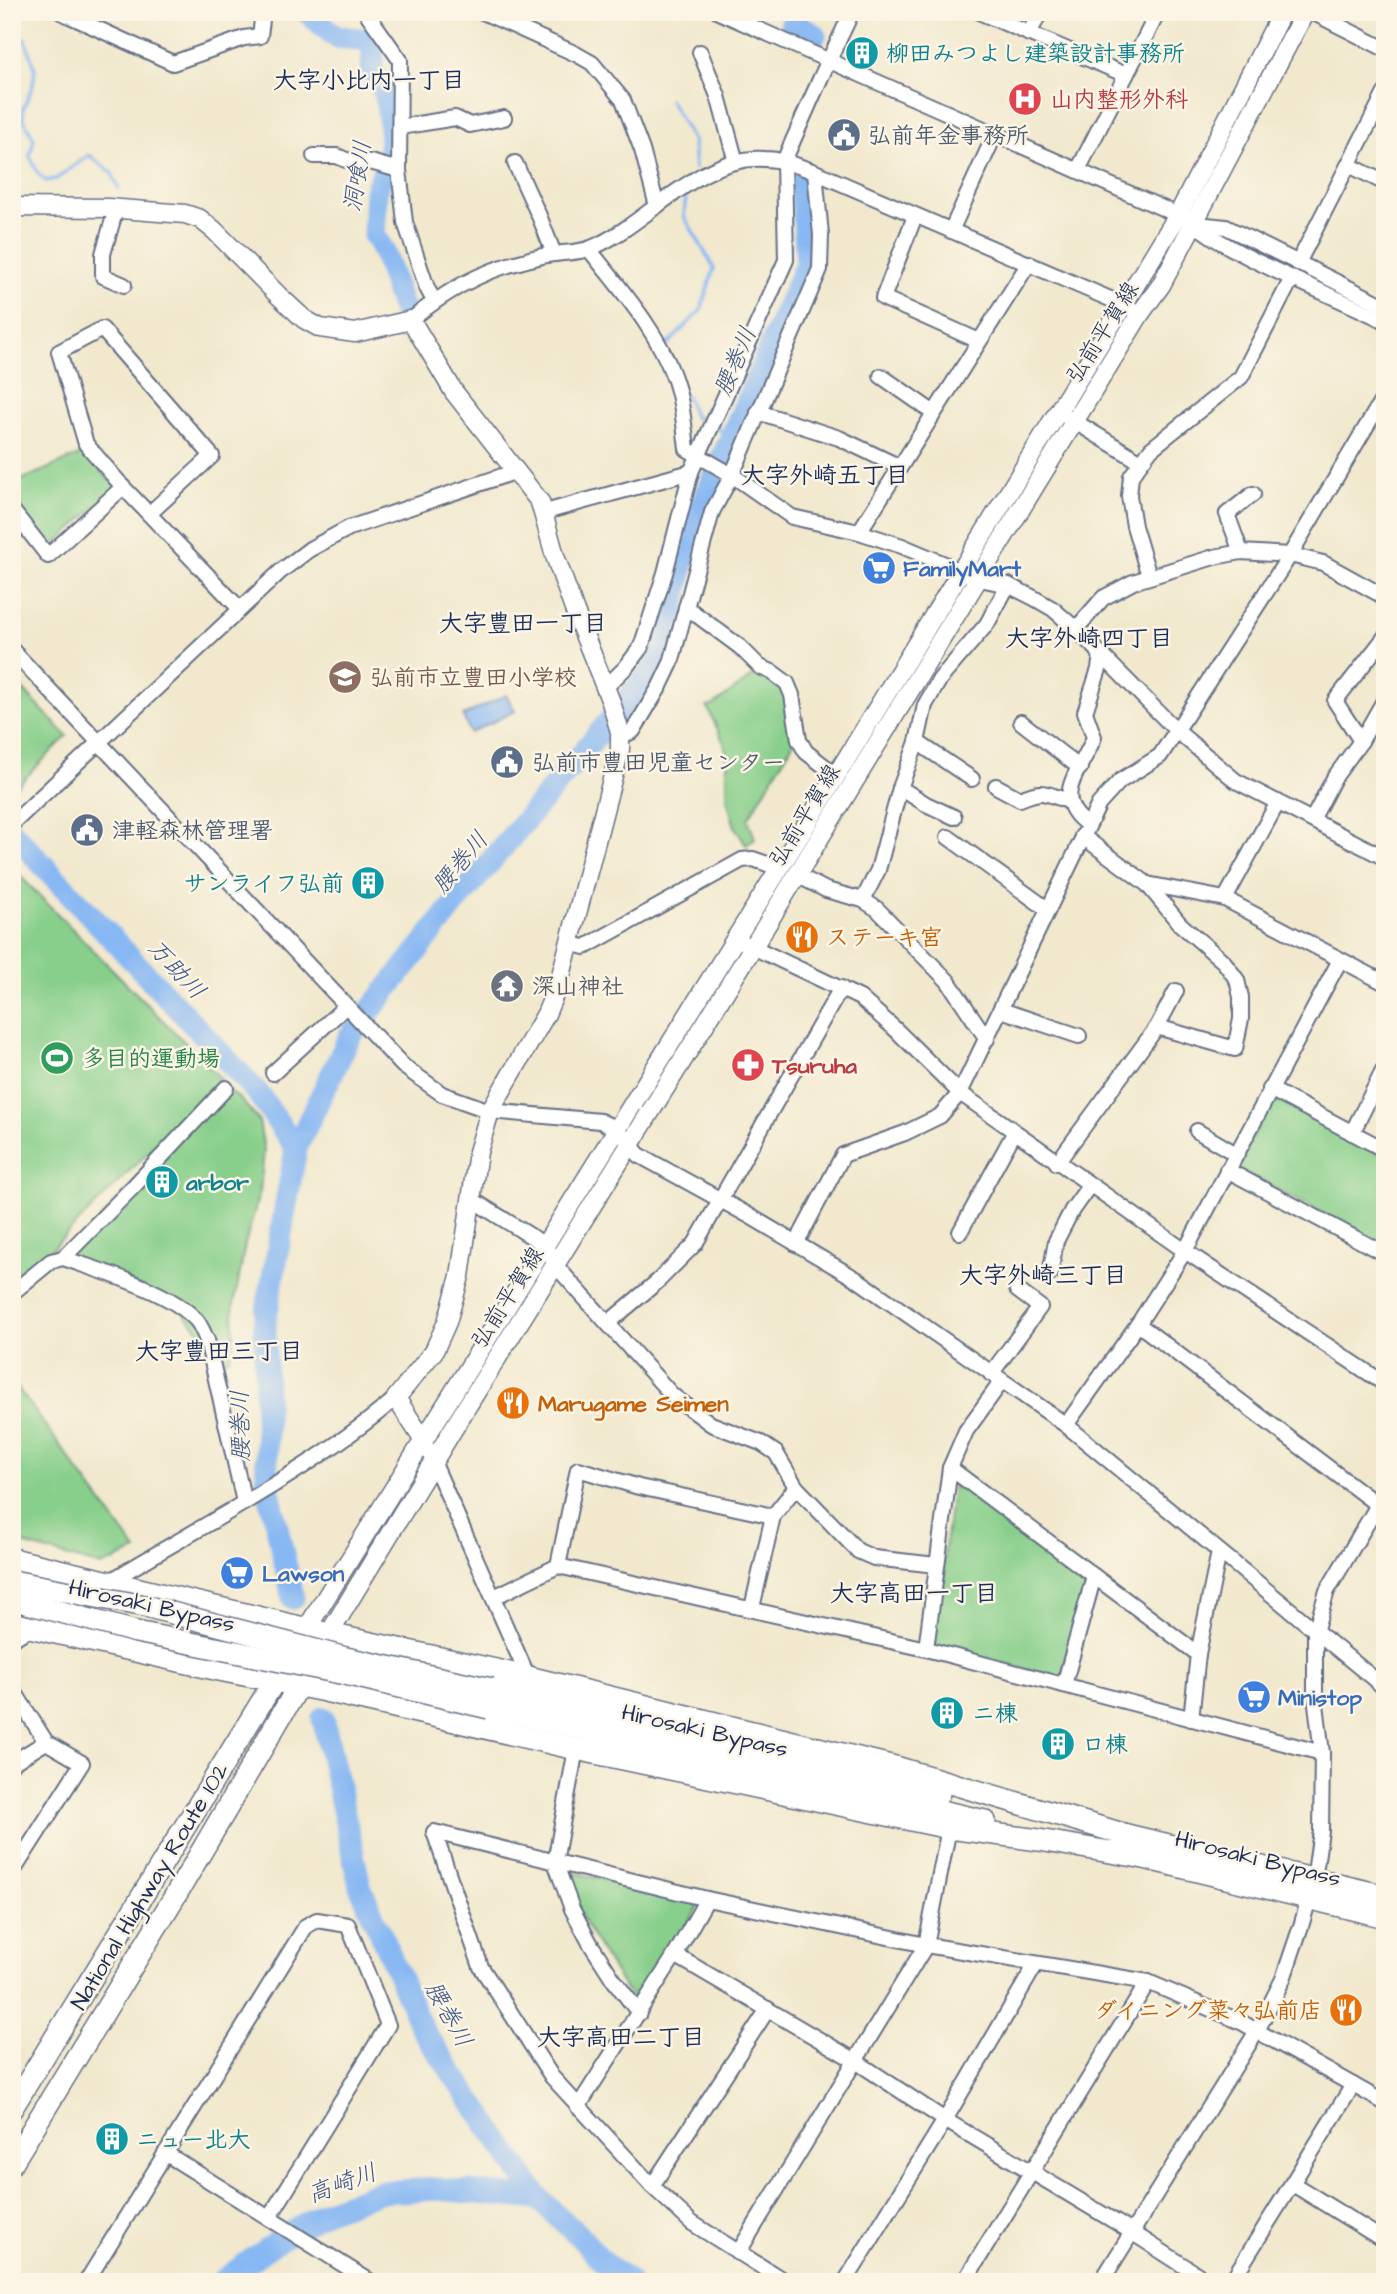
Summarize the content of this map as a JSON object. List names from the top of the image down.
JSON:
{
  "streets": {
    "highway": ["Hirosaki Bypass", "National Highway Route 102"],
    "main road": ["弘前平賀線"]
  },
  "crossings": [
    ["弘前平賀線", "National Highway Route 102"]
  ],
  "districts": [
    "大字小比内一丁目",
    "大字外崎五丁目",
    "大字豊田一丁目",
    "大字外崎四丁目",
    "大字外崎三丁目",
    "大字豊田三丁目",
    "大字高田一丁目",
    "大字高田二丁目"
  ],
  "water": [
    "洞喰川",
    "腰巻川",
    "万助川",
    "高崎川"
  ],
  "places": {
    "building": [
      "柳田みつよし建築設計事務所",
      "サンライフ弘前",
      "arbor",
      "ニ棟",
      "ロ棟",
      "ニュー北大"
    ],
    "hospital": ["山内整形外科"],
    "public building": ["弘前年金事務所", "弘前市豊田児童センター", "津軽森林管理署"],
    "supermarket": ["FamilyMart", "Lawson", "Ministop"],
    "school or university": ["弘前市立豊田小学校"],
    "restaurant": ["ステーキ宮", "Marugame Seimen", "ダイニング菜々弘前店"],
    "temple": ["深山神社"],
    "sports": ["多目的運動場"],
    "pharmacy": ["Tsuruha"]
  }
}
